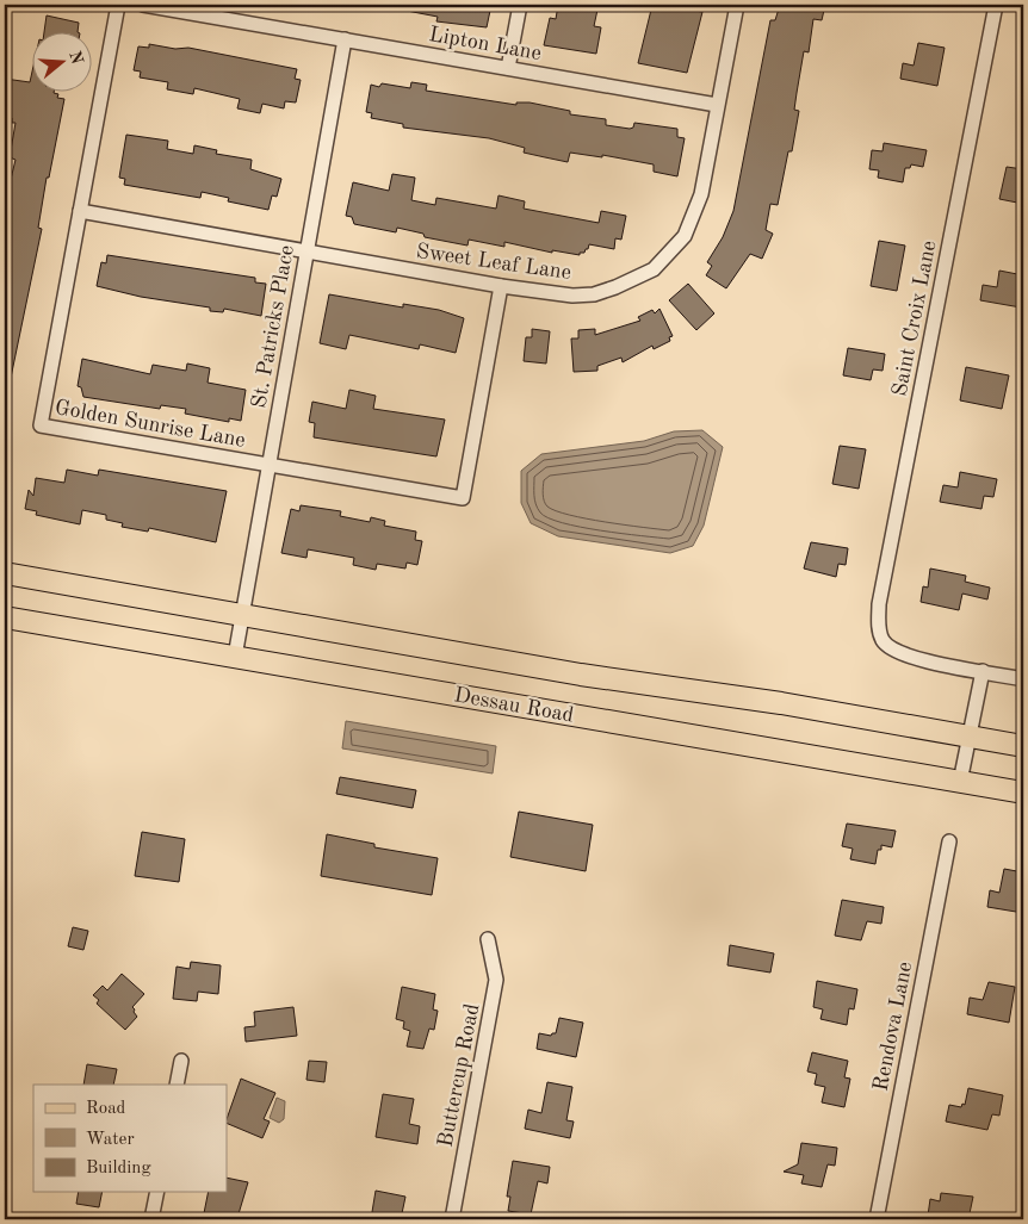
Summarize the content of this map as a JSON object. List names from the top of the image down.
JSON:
{
  "streets": {
    "main road": ["Dessau Road"],
    "street": [
      "Lipton Lane",
      "Sweet Leaf Lane",
      "Saint Croix Lane",
      "St. Patricks Place",
      "Golden Sunrise Lane",
      "Rendova Lane",
      "Buttercup Road"
    ]
  },
  "crossings": [
    ["Lipton Lane", "Sweet Leaf Lane"],
    ["Lipton Lane", "St. Patricks Place"],
    ["Sweet Leaf Lane", "St. Patricks Place"],
    ["Sweet Leaf Lane", "Golden Sunrise Lane"],
    ["St. Patricks Place", "Golden Sunrise Lane"],
    ["St. Patricks Place", "Dessau Road"]
  ],
  "legend": ["Road", "Water", "Building"],
  "north": "right"
}
